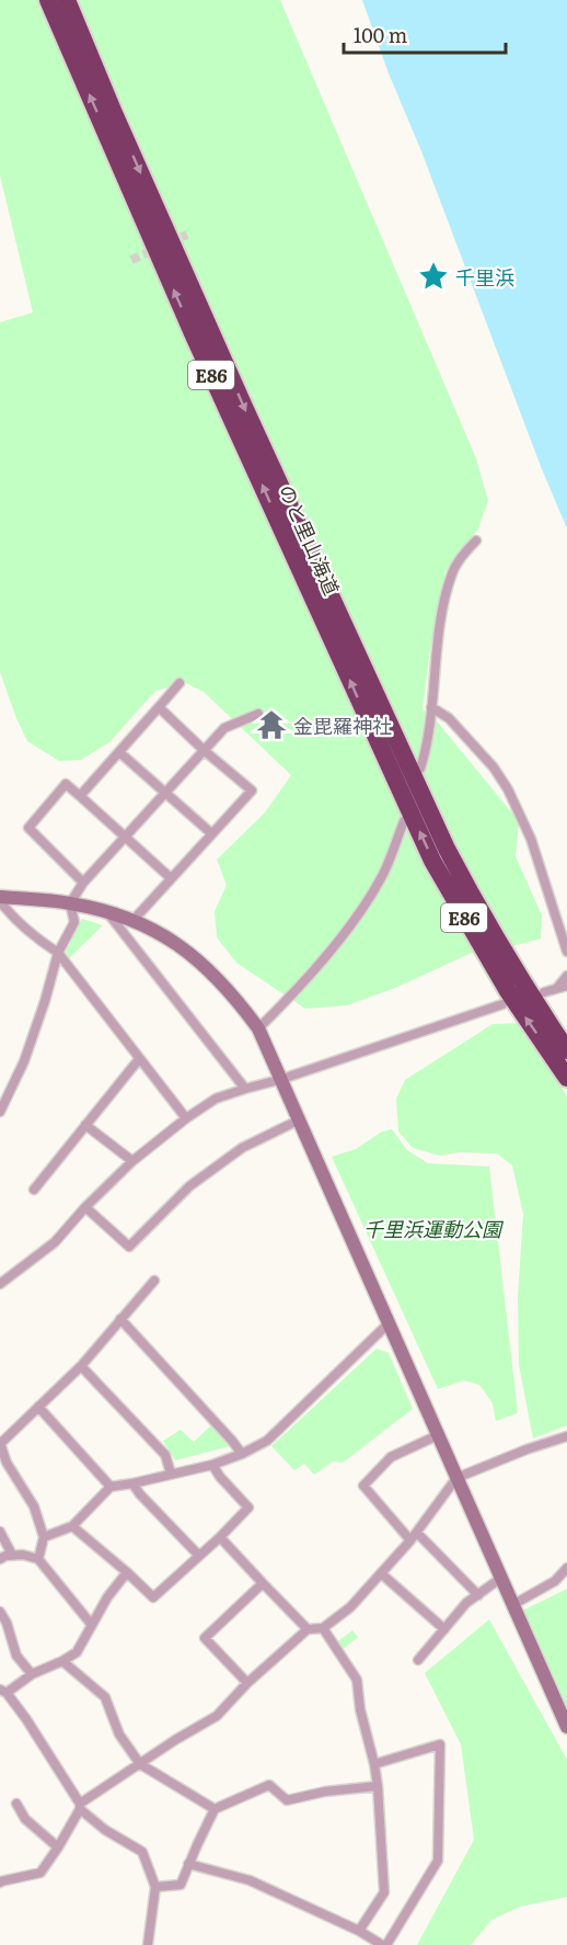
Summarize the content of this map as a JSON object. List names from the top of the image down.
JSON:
{
  "streets": {
    "highway": ["E86", "のと里山海道"]
  },
  "parks": ["千里浜運動公園"],
  "places": {
    "place": ["千里浜"],
    "temple": ["金毘羅神社"]
  },
  "scale_bar": "100 m"
}
